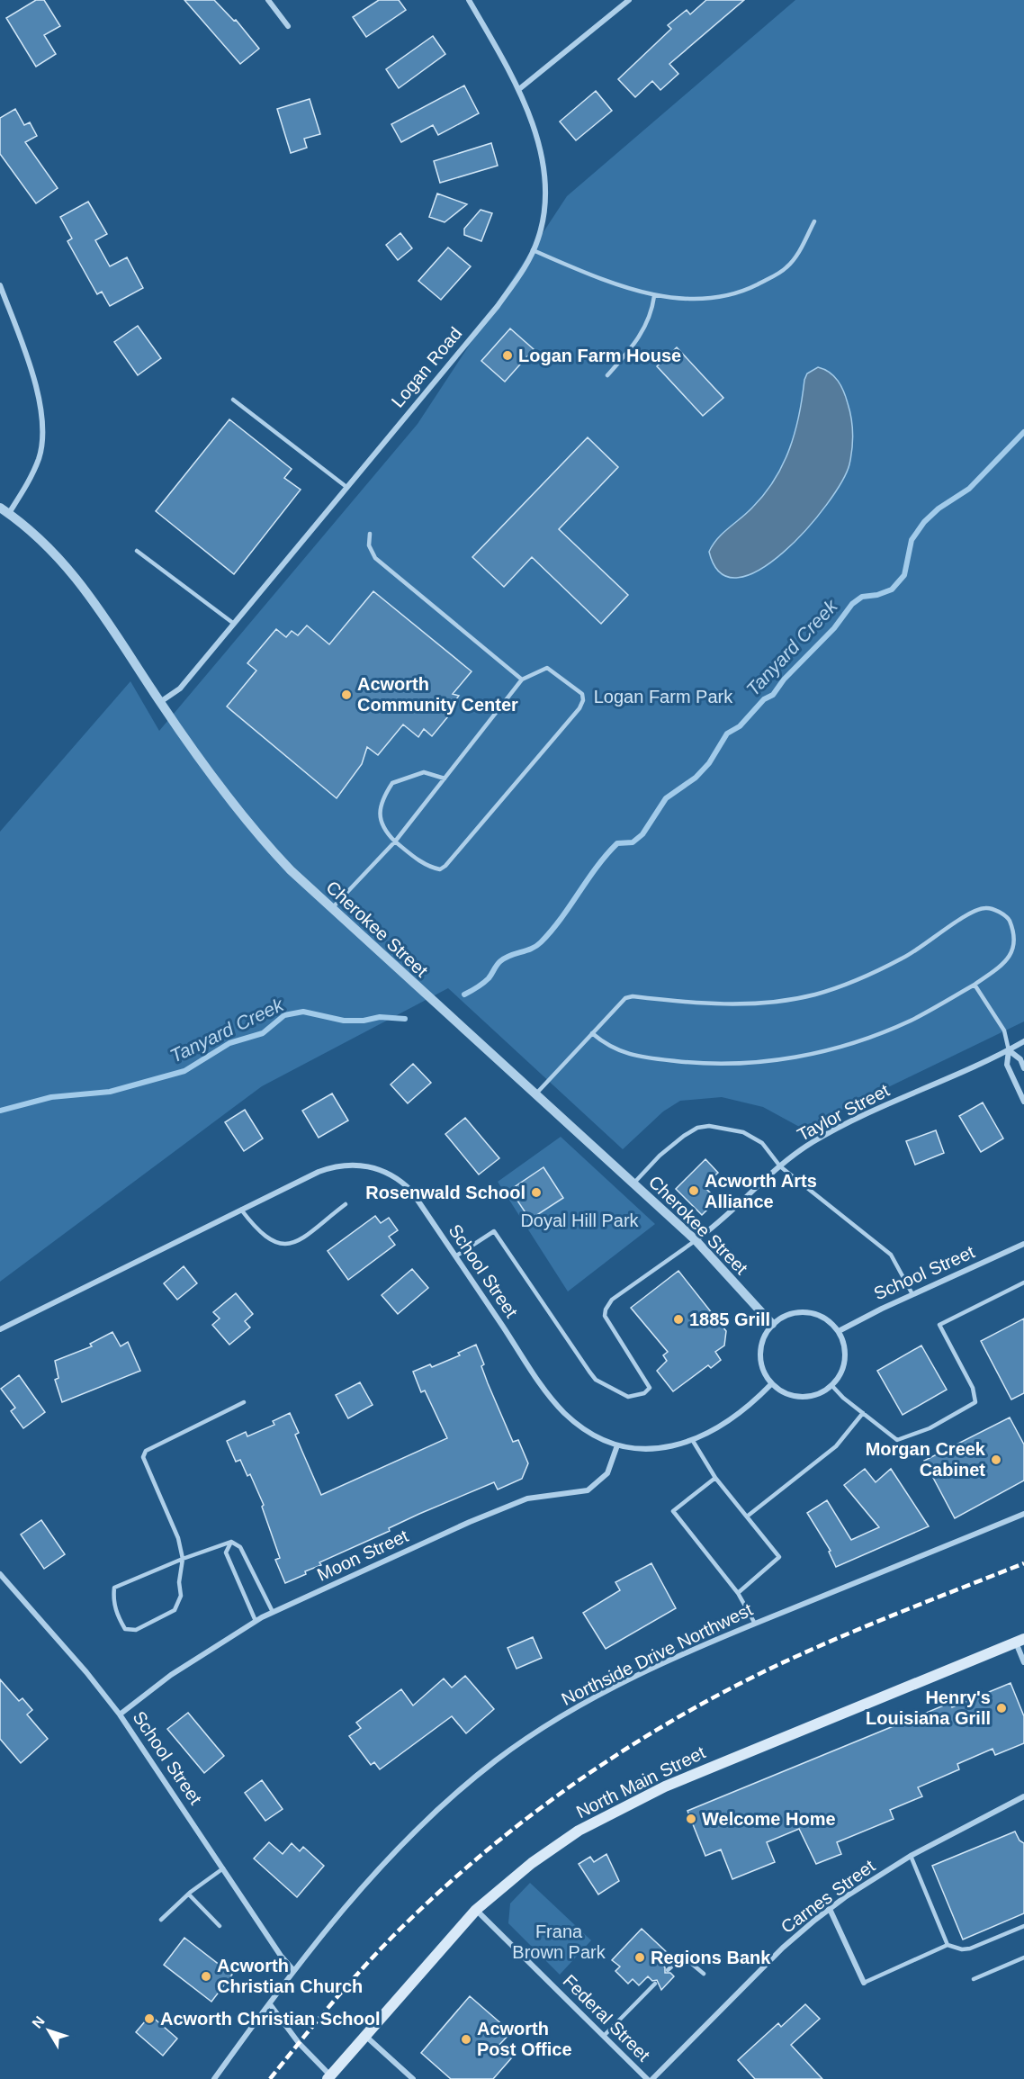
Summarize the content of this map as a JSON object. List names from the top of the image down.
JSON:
{
  "streets": {
    "main road": ["North Main Street"],
    "street": [
      "Logan Road",
      "Cherokee Street",
      "Taylor Street",
      "School Street",
      "Moon Street",
      "Northside Drive Northwest",
      "Carnes Street",
      "Federal Street"
    ]
  },
  "crossings": [
    ["Logan Road", "Cherokee Street"],
    ["Cherokee Street", "Taylor Street"],
    ["Cherokee Street", "School Street"],
    ["School Street", "Moon Street"],
    ["School Street", "Northside Drive Northwest"],
    ["North Main Street", "Federal Street"]
  ],
  "water": ["Tanyard Creek"],
  "parks": ["Logan Farm Park", "Doyal Hill Park", "Frana Brown Park"],
  "places": [
    "Logan Farm House",
    "Acworth Community Center",
    "Acworth Arts Alliance",
    "Rosenwald School",
    "1885 Grill",
    "Morgan Creek Cabinet",
    "Henry's Louisiana Grill",
    "Welcome Home",
    "Regions Bank",
    "Acworth Christian Church",
    "Acworth Christian School",
    "Acworth Post Office"
  ],
  "north": "top left"
}
